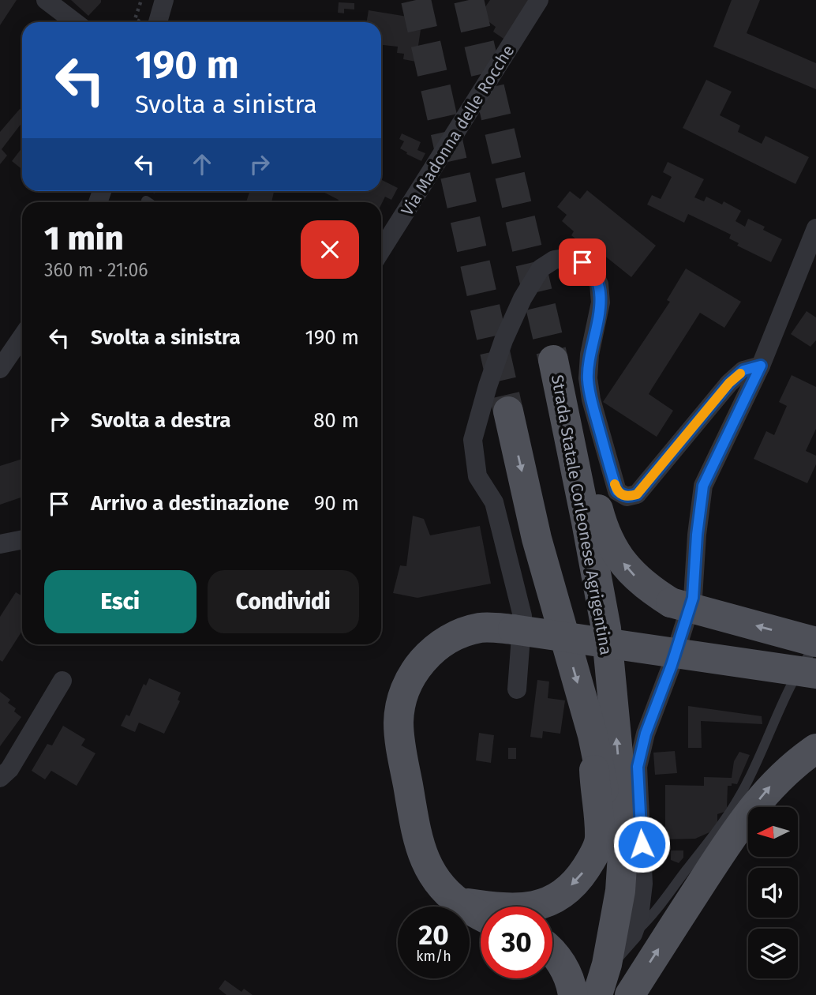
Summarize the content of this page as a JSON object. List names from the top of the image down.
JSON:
{
  "streets": {
    "main road": ["Strada Statale Corleonese Agrigentina"],
    "street": ["Via Madonna delle Rocche"]
  },
  "north": "left",
  "page": {
    "turn": ["190 m", "Svolta a sinistra"],
    "heading": ["1 min", "360 m · 21:06"],
    "list": [
      {
        "name": "Svolta a sinistra",
        "value": "190 m"
      },
      {
        "name": "Svolta a destra",
        "value": "80 m"
      },
      {
        "name": "Arrivo a destinazione",
        "value": "90 m"
      }
    ],
    "buttons": ["Esci", "Condividi"],
    "speed": "20 km/h",
    "limit": "30"
  }
}
